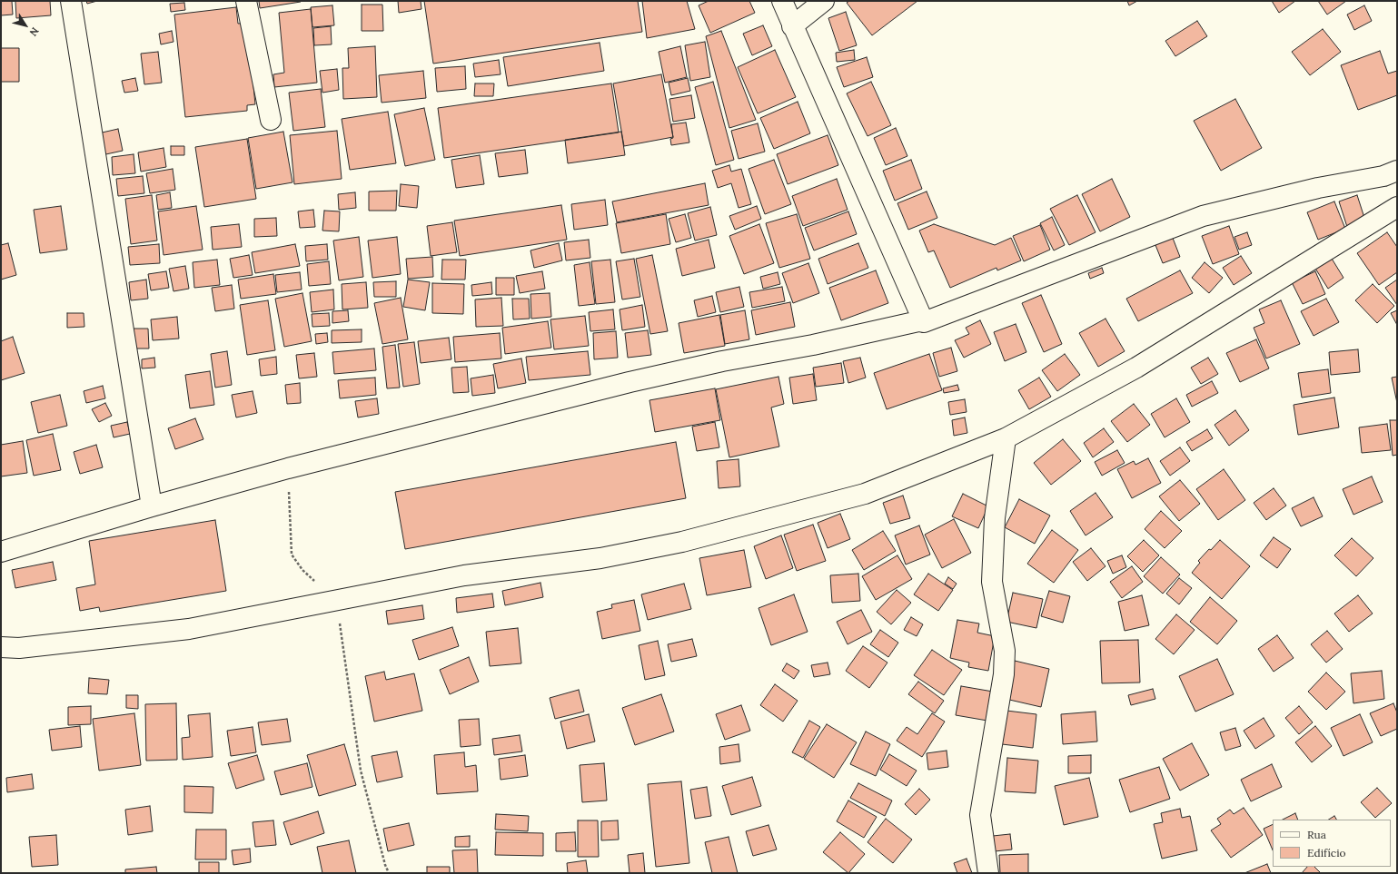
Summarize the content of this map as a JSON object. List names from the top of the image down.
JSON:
{
  "legend": ["Rua", "Edifício"],
  "north": "bottom right"
}
